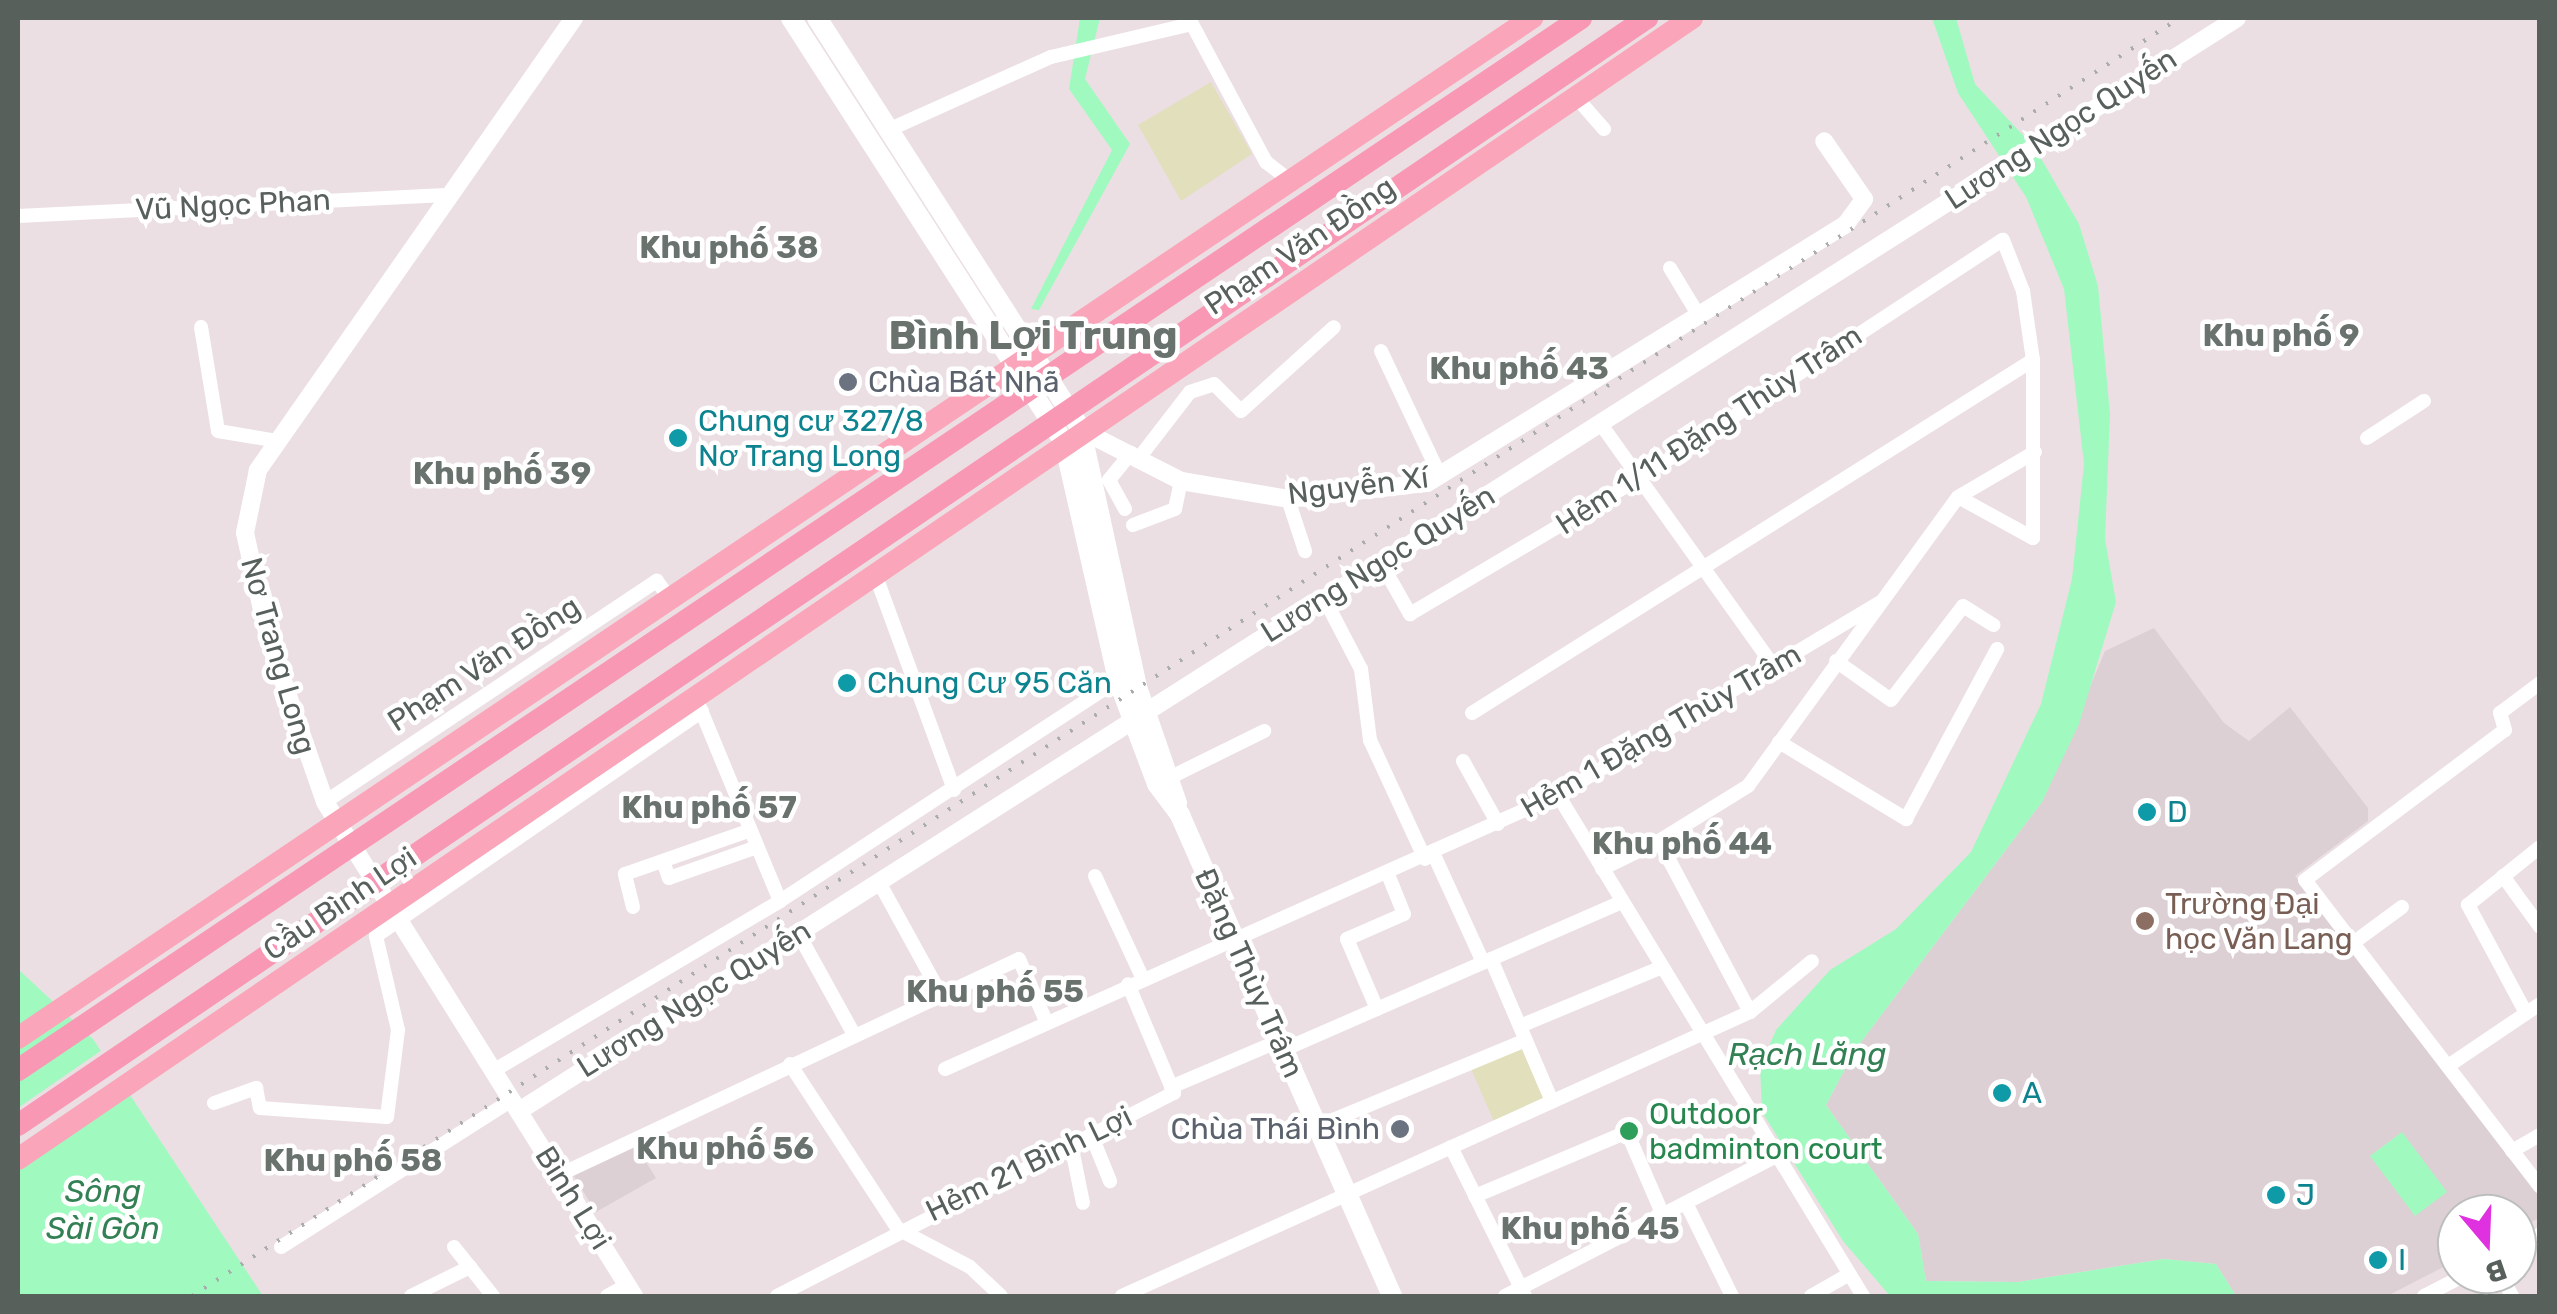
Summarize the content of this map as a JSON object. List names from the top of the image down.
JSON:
{
  "streets": {
    "highway": ["Phạm Văn Đồng", "Cầu Bình Lợi"],
    "main road": ["Nguyễn Xí", "Đặng Thùy Trâm"],
    "street": [
      "Lương Ngọc Quyến",
      "Vũ Ngọc Phan",
      "Hẻm 1/11 Đặng Thùy Trâm",
      "Nơ Trang Long",
      "Hẻm 1 Đặng Thùy Trâm",
      "Hẻm 21 Bình Lợi",
      "Bình Lợi"
    ]
  },
  "crossings": [
    ["Lương Ngọc Quyến", "Hẻm 1/11 Đặng Thùy Trâm"],
    ["Lương Ngọc Quyến", "Nơ Trang Long"],
    ["Lương Ngọc Quyến", "Đặng Thùy Trâm"],
    ["Lương Ngọc Quyến", "Bình Lợi"],
    ["Vũ Ngọc Phan", "Nơ Trang Long"],
    ["Phạm Văn Đồng", "Nguyễn Xí"],
    ["Phạm Văn Đồng", "Nơ Trang Long"],
    ["Phạm Văn Đồng", "Cầu Bình Lợi"],
    ["Phạm Văn Đồng", "Đặng Thùy Trâm"],
    ["Nguyễn Xí", "Đặng Thùy Trâm"],
    ["Nơ Trang Long", "Bình Lợi"],
    ["Hẻm 1 Đặng Thùy Trâm", "Đặng Thùy Trâm"],
    ["Đặng Thùy Trâm", "Hẻm 21 Bình Lợi"]
  ],
  "districts": [
    "Khu phố 38",
    "Khu phố 9",
    "Bình Lợi Trung",
    "Khu phố 43",
    "Khu phố 39",
    "Khu phố 57",
    "Khu phố 44",
    "Khu phố 55",
    "Khu phố 56",
    "Khu phố 58",
    "Khu phố 45"
  ],
  "water": ["Rạch Lăng", "Sông Sài Gòn"],
  "places": [
    "Chùa Bát Nhã",
    "Chung cư 327/8 Nơ Trang Long",
    "Chung Cư 95 Căn",
    "D",
    "Trường Đại học Văn Lang",
    "A",
    "Chùa Thái Bình",
    "Outdoor badminton court",
    "J",
    "I"
  ],
  "north": "bottom"
}
